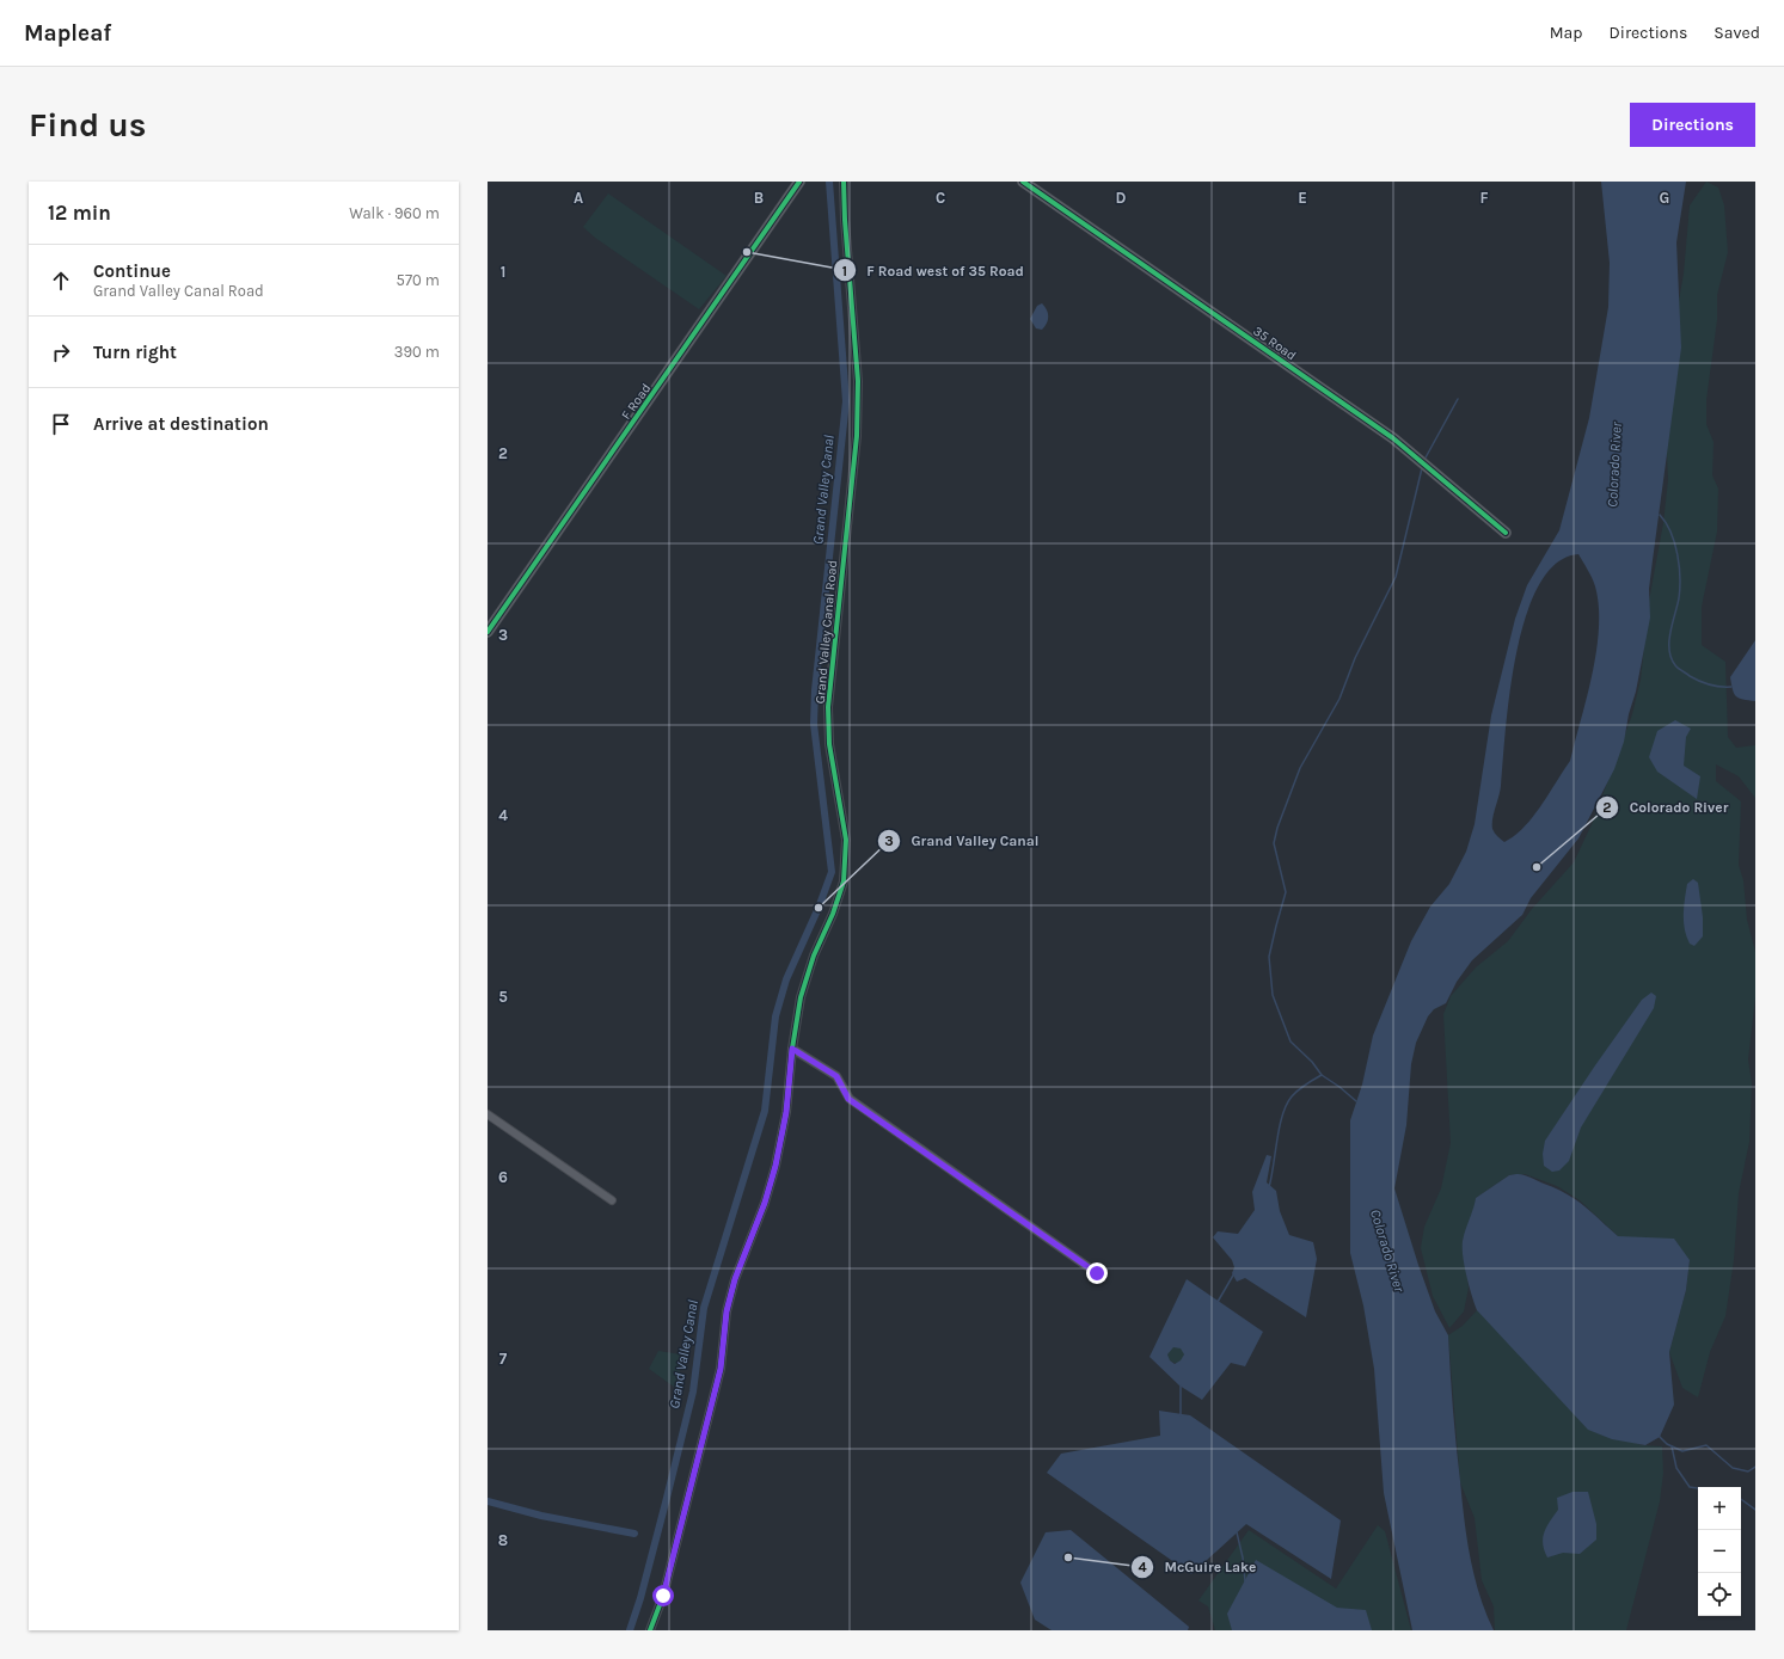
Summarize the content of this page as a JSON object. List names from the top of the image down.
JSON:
{
  "streets": {
    "street": ["35 Road", "F Road", "Grand Valley Canal Road"]
  },
  "water": ["Colorado River", "Grand Valley Canal"],
  "places": [
    "F Road west of 35 Road",
    "Colorado River",
    "Grand Valley Canal",
    "McGuire Lake"
  ],
  "page": {
    "header": "Mapleaf",
    "nav": ["Map", "Directions", "Saved"],
    "buttons": "Directions",
    "title": "Find us",
    "heading": ["12 min", "Walk · 960 m"],
    "list": [
      ["Continue", "Grand Valley Canal Road", "570 m"],
      ["Turn right", "390 m"],
      "Arrive at destination"
    ],
    "map_buttons": ["+", "−"]
  },
  "grid": {
    "columns": [
      "A",
      "B",
      "C",
      "D",
      "E",
      "F",
      "G"
    ],
    "rows": [
      "1",
      "2",
      "3",
      "4",
      "5",
      "6",
      "7",
      "8"
    ]
  }
}
